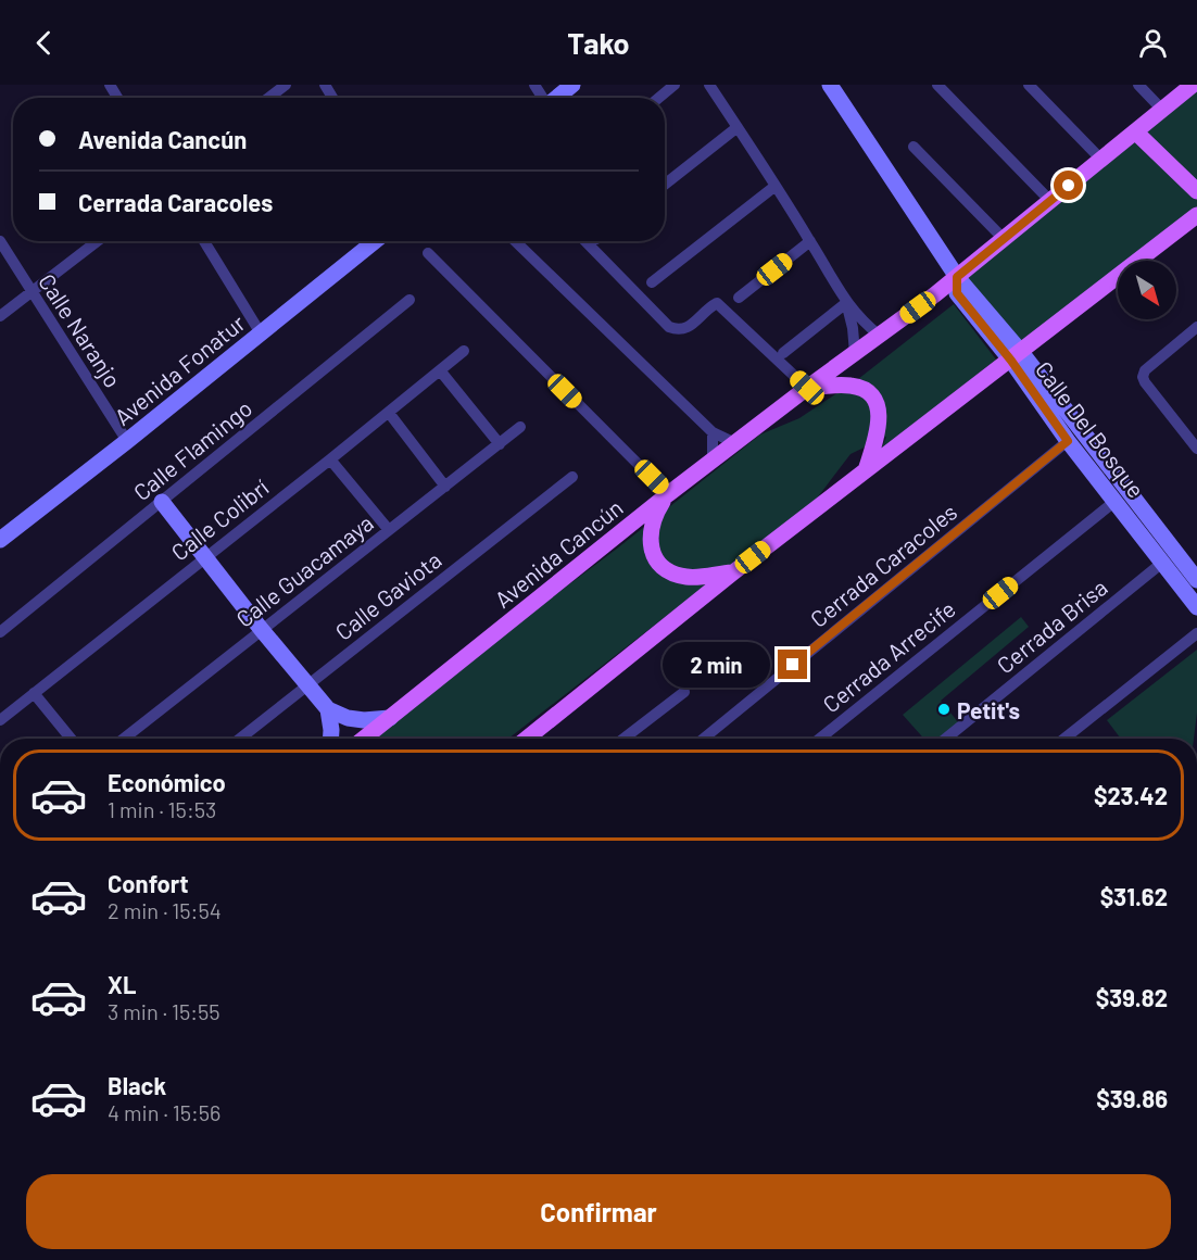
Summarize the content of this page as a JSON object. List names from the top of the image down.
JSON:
{
  "streets": {
    "main road": ["Avenida Cancún"],
    "street": [
      "Calle Naranjo",
      "Avenida Fonatur",
      "Calle Del Bosque",
      "Calle Flamingo",
      "Calle Colibrí",
      "Cerrada Caracoles",
      "Calle Guacamaya",
      "Calle Gaviota",
      "Cerrada Brisa",
      "Cerrada Arrecife"
    ]
  },
  "crossings": [
    ["Calle Naranjo", "Avenida Fonatur"],
    ["Calle Del Bosque", "Avenida Cancún"],
    ["Calle Del Bosque", "Cerrada Caracoles"],
    ["Calle Del Bosque", "Cerrada Brisa"],
    ["Calle Del Bosque", "Cerrada Arrecife"]
  ],
  "places": ["Petit's"],
  "north": "bottom right",
  "page": {
    "header": "Tako",
    "banner": ["Avenida Cancún", "Cerrada Caracoles"],
    "bubble": "2 min",
    "list": [
      {
        "name": "Económico",
        "note": "1 min · 15:53",
        "value": "$23.42"
      },
      {
        "name": "Confort",
        "note": "2 min · 15:54",
        "value": "$31.62"
      },
      {
        "name": "XL",
        "note": "3 min · 15:55",
        "value": "$39.82"
      },
      {
        "name": "Black",
        "note": "4 min · 15:56",
        "value": "$39.86"
      }
    ],
    "buttons": "Confirmar"
  }
}
